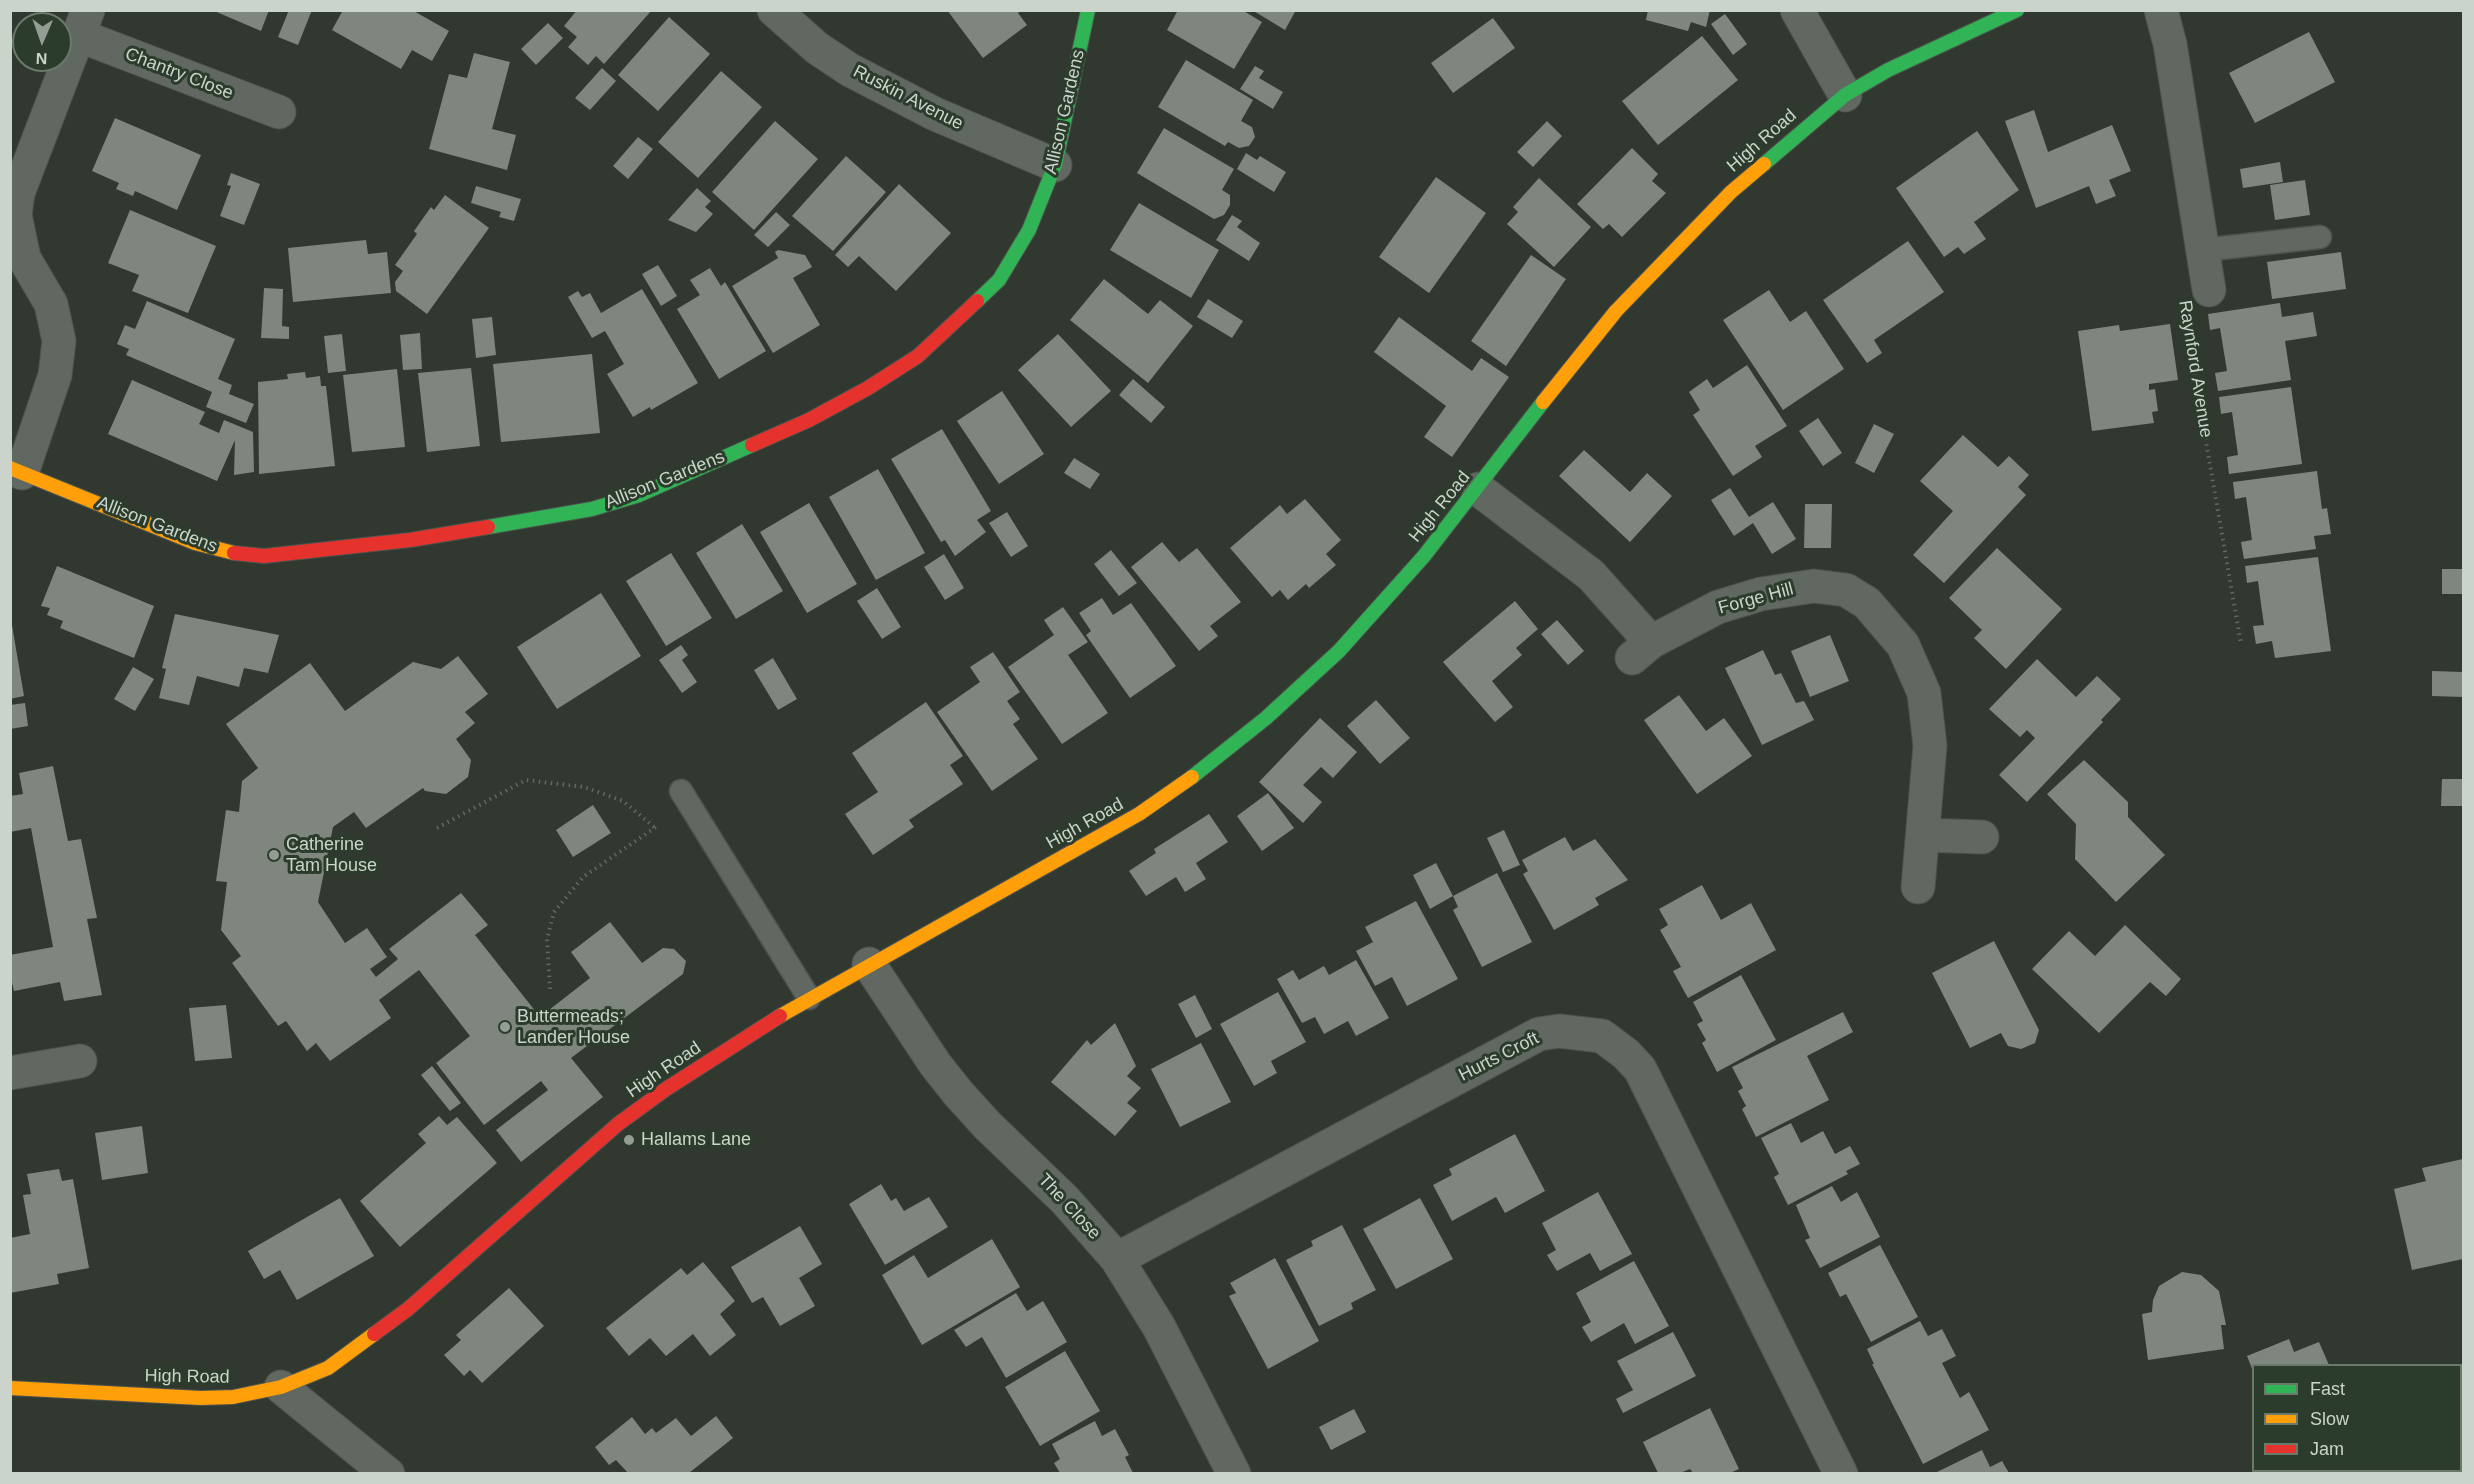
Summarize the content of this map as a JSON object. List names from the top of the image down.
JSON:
{
  "streets": {
    "street": [
      "Chantry Close",
      "Ruskin Avenue",
      "Allison Gardens",
      "High Road",
      "Raynford Avenue",
      "Forge Hill",
      "Hurts Croft",
      "The Close"
    ]
  },
  "crossings": [
    ["Ruskin Avenue", "Allison Gardens"],
    ["High Road", "Forge Hill"],
    ["High Road", "The Close"],
    ["Hurts Croft", "The Close"]
  ],
  "places": ["Catherine Tam House", "Buttermeads; Lander House", "Hallams Lane"],
  "legend": ["Fast", "Slow", "Jam"],
  "north": "bottom"
}
